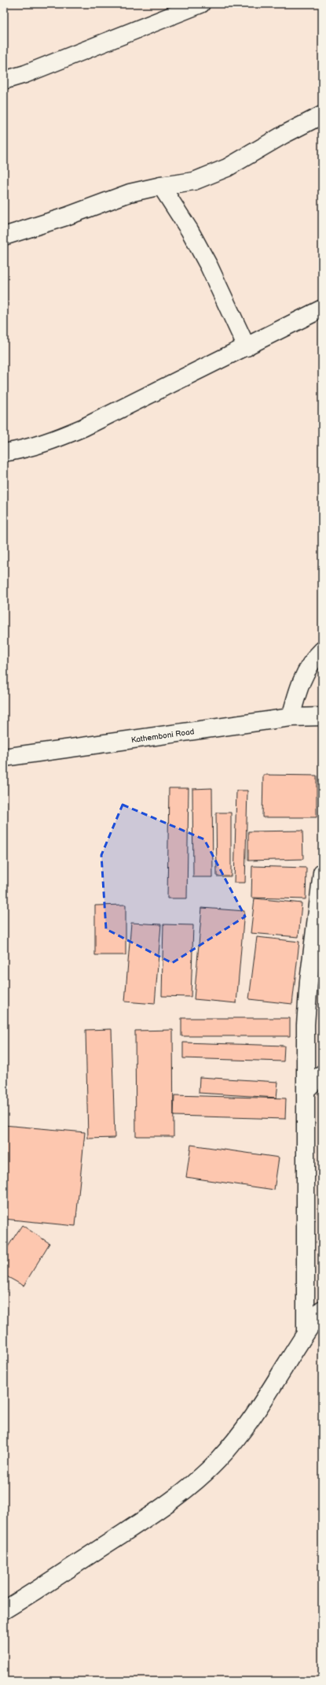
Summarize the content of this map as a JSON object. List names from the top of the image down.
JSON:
{
  "streets": {
    "street": ["Kathemboni Road"]
  }
}
